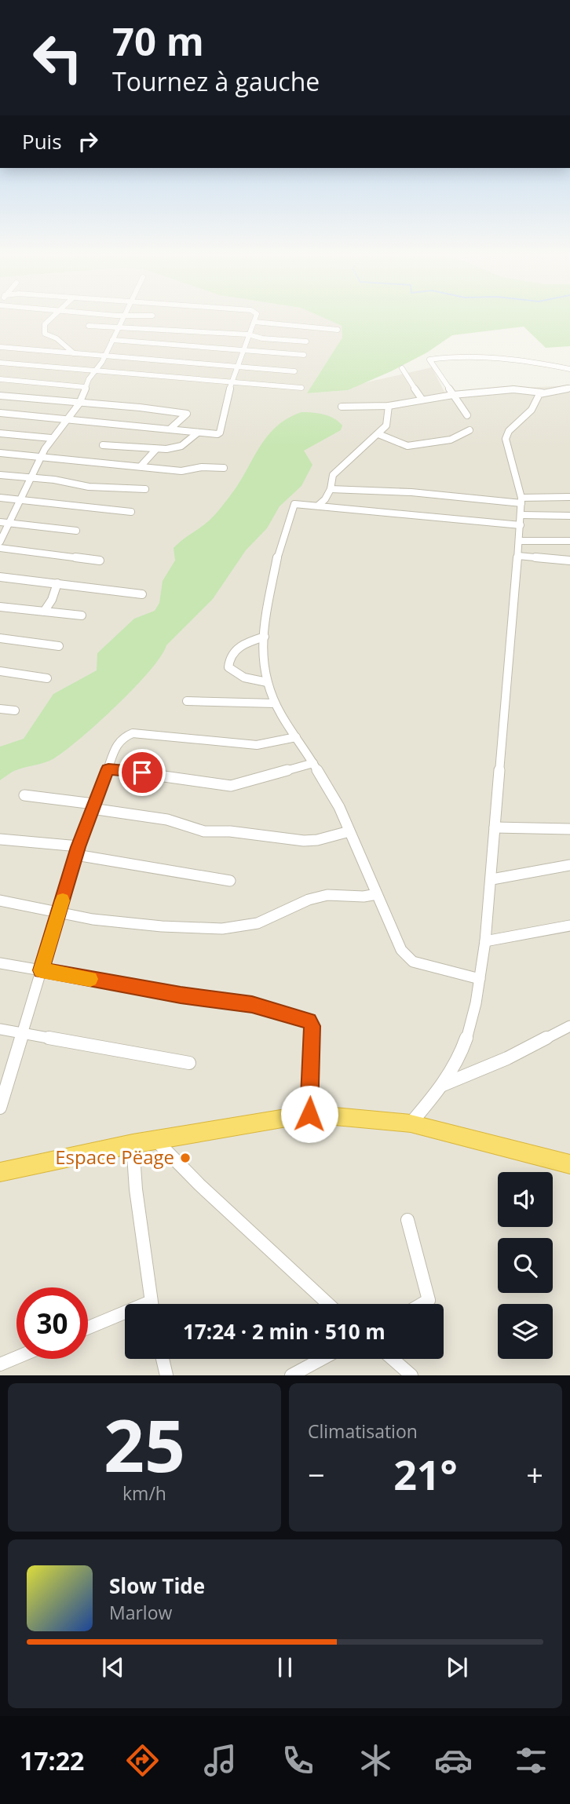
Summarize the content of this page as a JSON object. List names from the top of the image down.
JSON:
{
  "places": ["Espace Pëage"],
  "page": {
    "turn": ["70 m", "Tournez à gauche"],
    "then": "Puis",
    "limit": "30",
    "trip": "17:24 · 2 min · 510 m",
    "tile": [
      ["25", "km/h"],
      "Climatisation"
    ],
    "heat": ["−", "21°", "+"],
    "song": ["Slow Tide", "Marlow"],
    "tabs": "17:22"
  }
}
